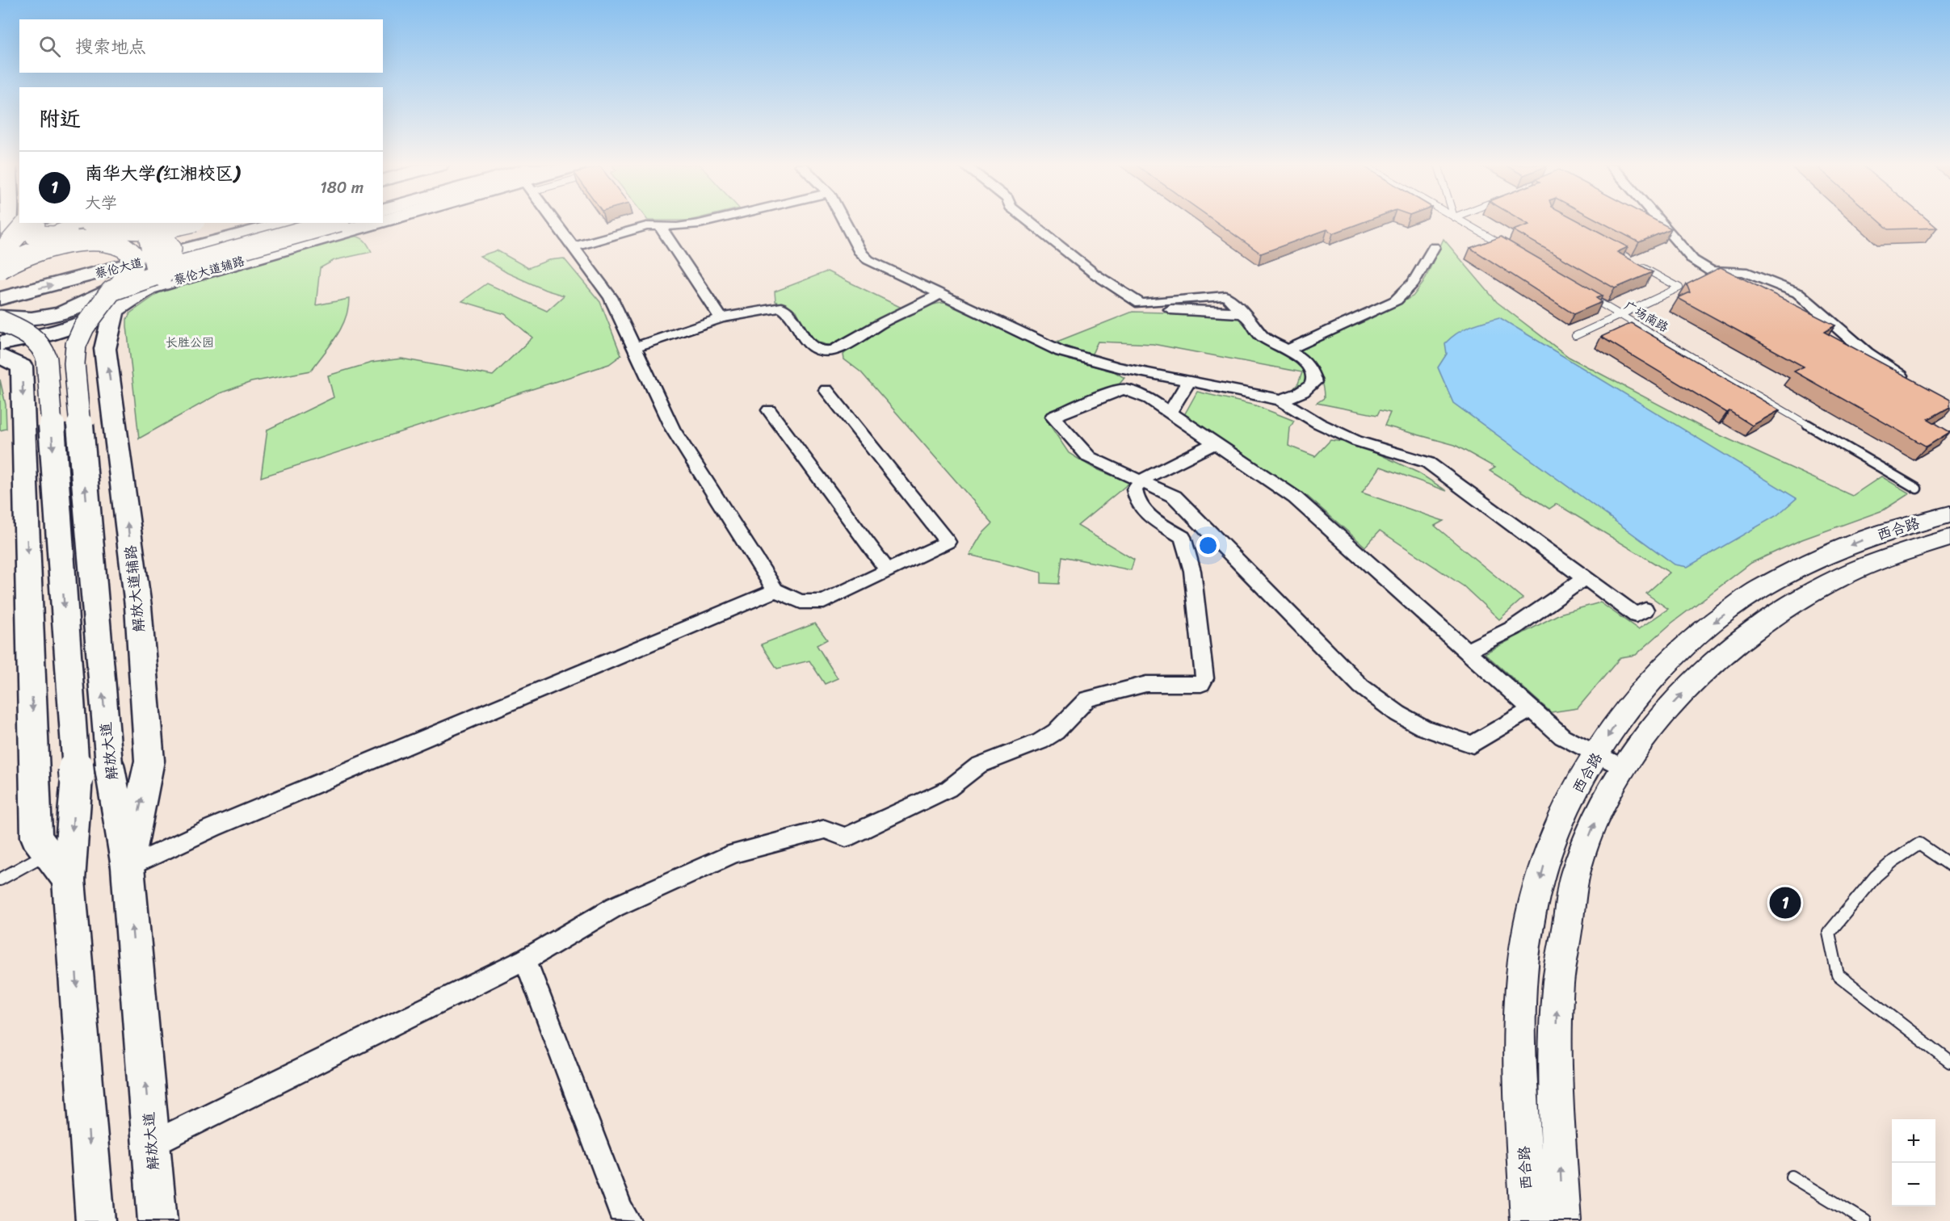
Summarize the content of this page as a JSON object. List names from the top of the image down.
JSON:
{
  "streets": {
    "main road": [
      "蔡伦大道",
      "蔡伦大道辅路",
      "西合路",
      "解放大道辅路",
      "解放大道"
    ],
    "lane": ["广场南路"]
  },
  "crossings": [
    ["蔡伦大道辅路", "解放大道辅路"],
    ["蔡伦大道辅路", "解放大道"],
    ["解放大道辅路", "解放大道"]
  ],
  "parks": ["长胜公园"],
  "page": {
    "search": "搜索地点",
    "heading": "附近",
    "list": [
      {
        "mark": "1",
        "name": "南华大学(红湘校区)",
        "note": "大学",
        "value": "180 m"
      }
    ],
    "pins": "1",
    "map_buttons": ["+", "−"]
  }
}
